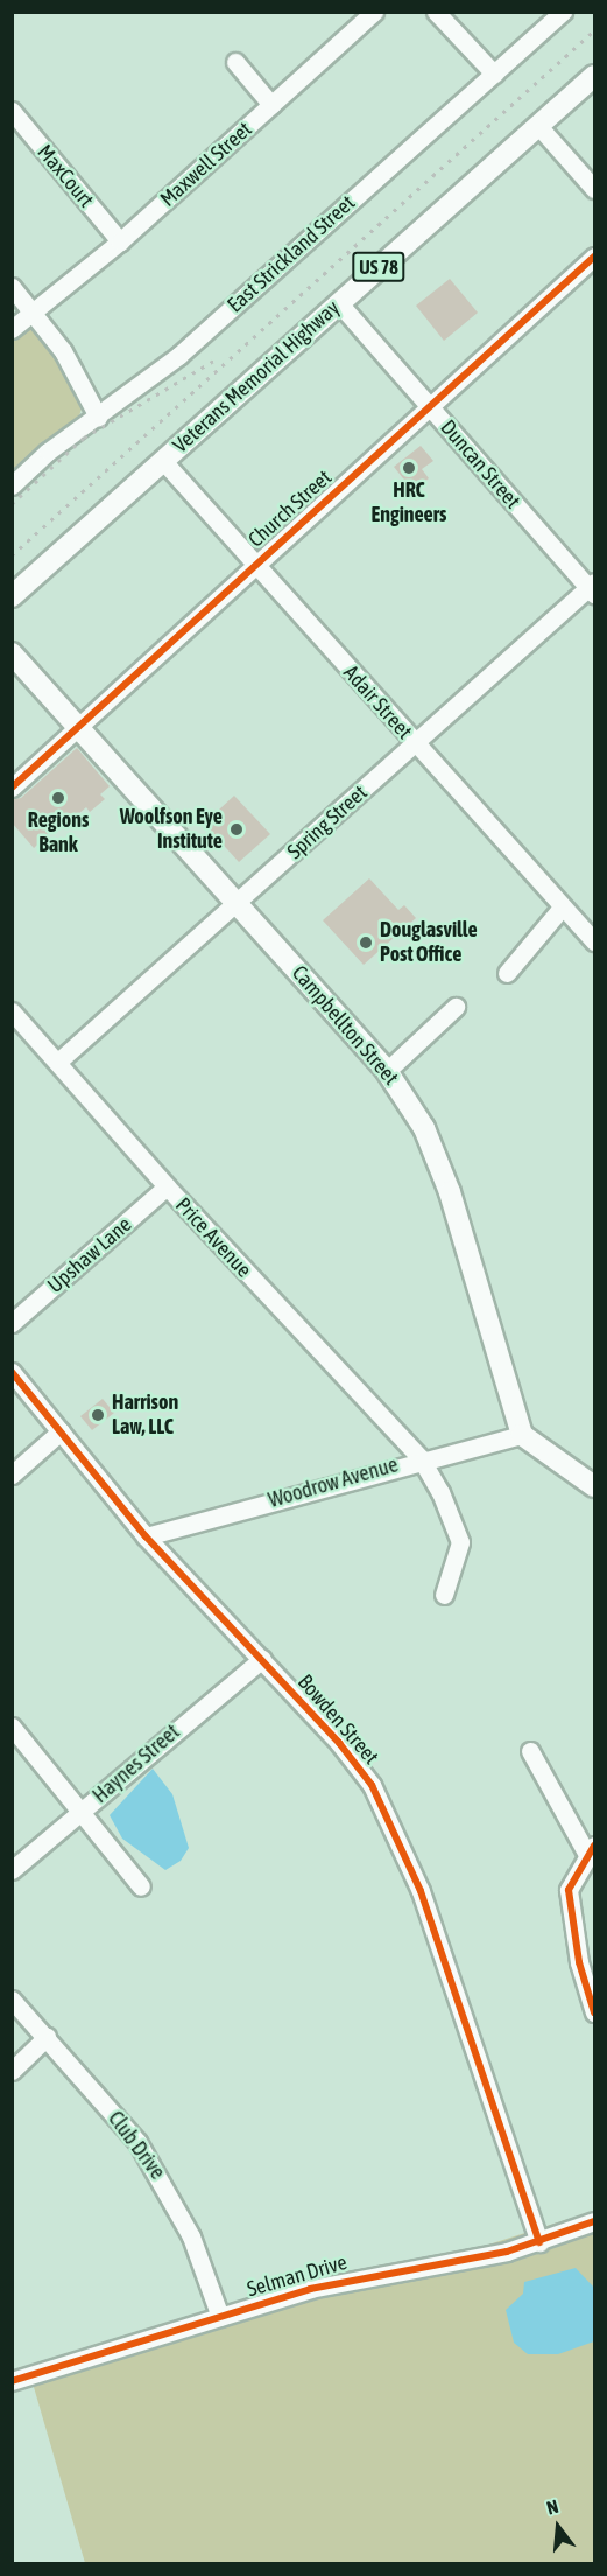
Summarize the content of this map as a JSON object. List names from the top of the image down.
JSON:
{
  "streets": {
    "main road": ["US 78", "Veterans Memorial Highway", "Campbellton Street"],
    "street": [
      "Maxwell Street",
      "MaxCourt",
      "East Strickland Street",
      "Duncan Street",
      "Church Street",
      "Adair Street",
      "Spring Street",
      "Price Avenue",
      "Upshaw Lane",
      "Woodrow Avenue",
      "Bowden Street",
      "Haynes Street",
      "Club Drive",
      "Selman Drive"
    ]
  },
  "crossings": [
    ["Maxwell Street", "MaxCourt"],
    ["Veterans Memorial Highway", "Duncan Street"],
    ["Veterans Memorial Highway", "Adair Street"],
    ["Duncan Street", "Church Street"],
    ["Duncan Street", "Spring Street"],
    ["Church Street", "Adair Street"],
    ["Church Street", "Campbellton Street"],
    ["Adair Street", "Spring Street"],
    ["Spring Street", "Campbellton Street"],
    ["Spring Street", "Price Avenue"],
    ["Campbellton Street", "Woodrow Avenue"],
    ["Price Avenue", "Upshaw Lane"],
    ["Price Avenue", "Woodrow Avenue"],
    ["Woodrow Avenue", "Bowden Street"],
    ["Bowden Street", "Haynes Street"],
    ["Bowden Street", "Selman Drive"],
    ["Club Drive", "Selman Drive"]
  ],
  "places": [
    "HRC Engineers",
    "Regions Bank",
    "Woolfson Eye Institute",
    "Douglasville Post Office",
    "Harrison Law, LLC"
  ],
  "north": "top"
}
